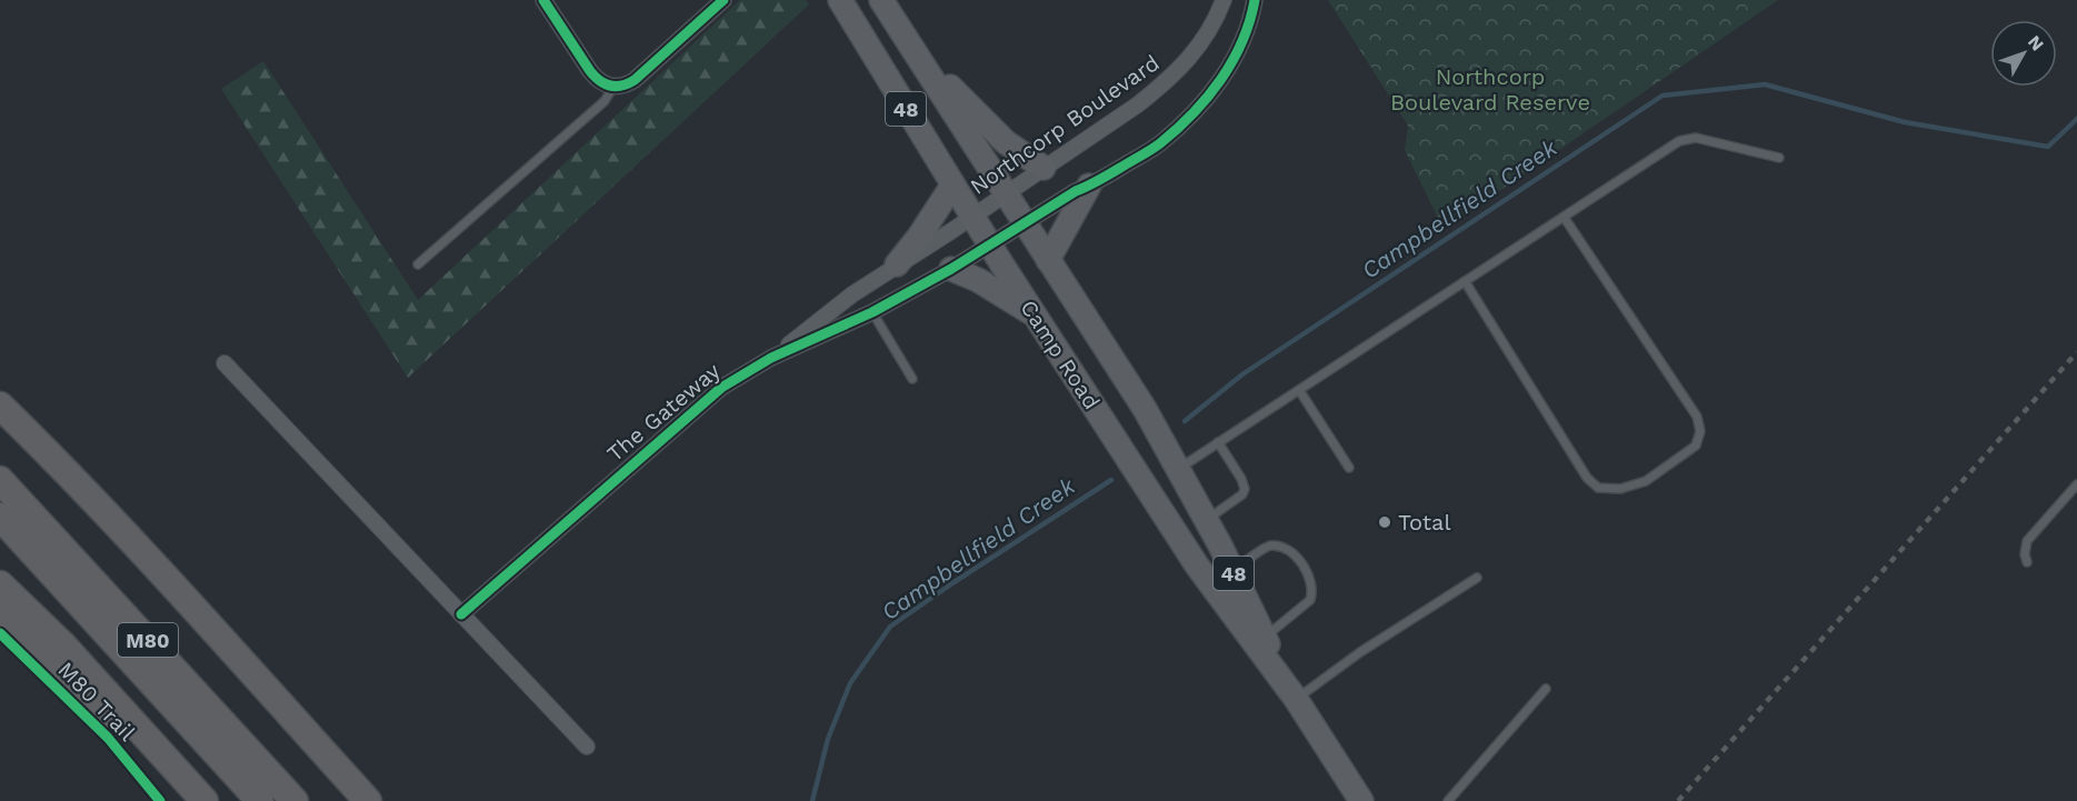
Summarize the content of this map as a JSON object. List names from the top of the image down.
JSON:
{
  "streets": {
    "highway": ["M80"],
    "main road": ["48", "Camp Road"],
    "street": ["Northcorp Boulevard", "The Gateway"],
    "cycle path": ["M80 Trail"]
  },
  "crossings": [
    ["Northcorp Boulevard", "Camp Road"],
    ["Northcorp Boulevard", "The Gateway"],
    ["Camp Road", "The Gateway"]
  ],
  "water": ["Campbellfield Creek"],
  "parks": ["Northcorp Boulevard Reserve"],
  "places": ["Total"],
  "north": "top right"
}
